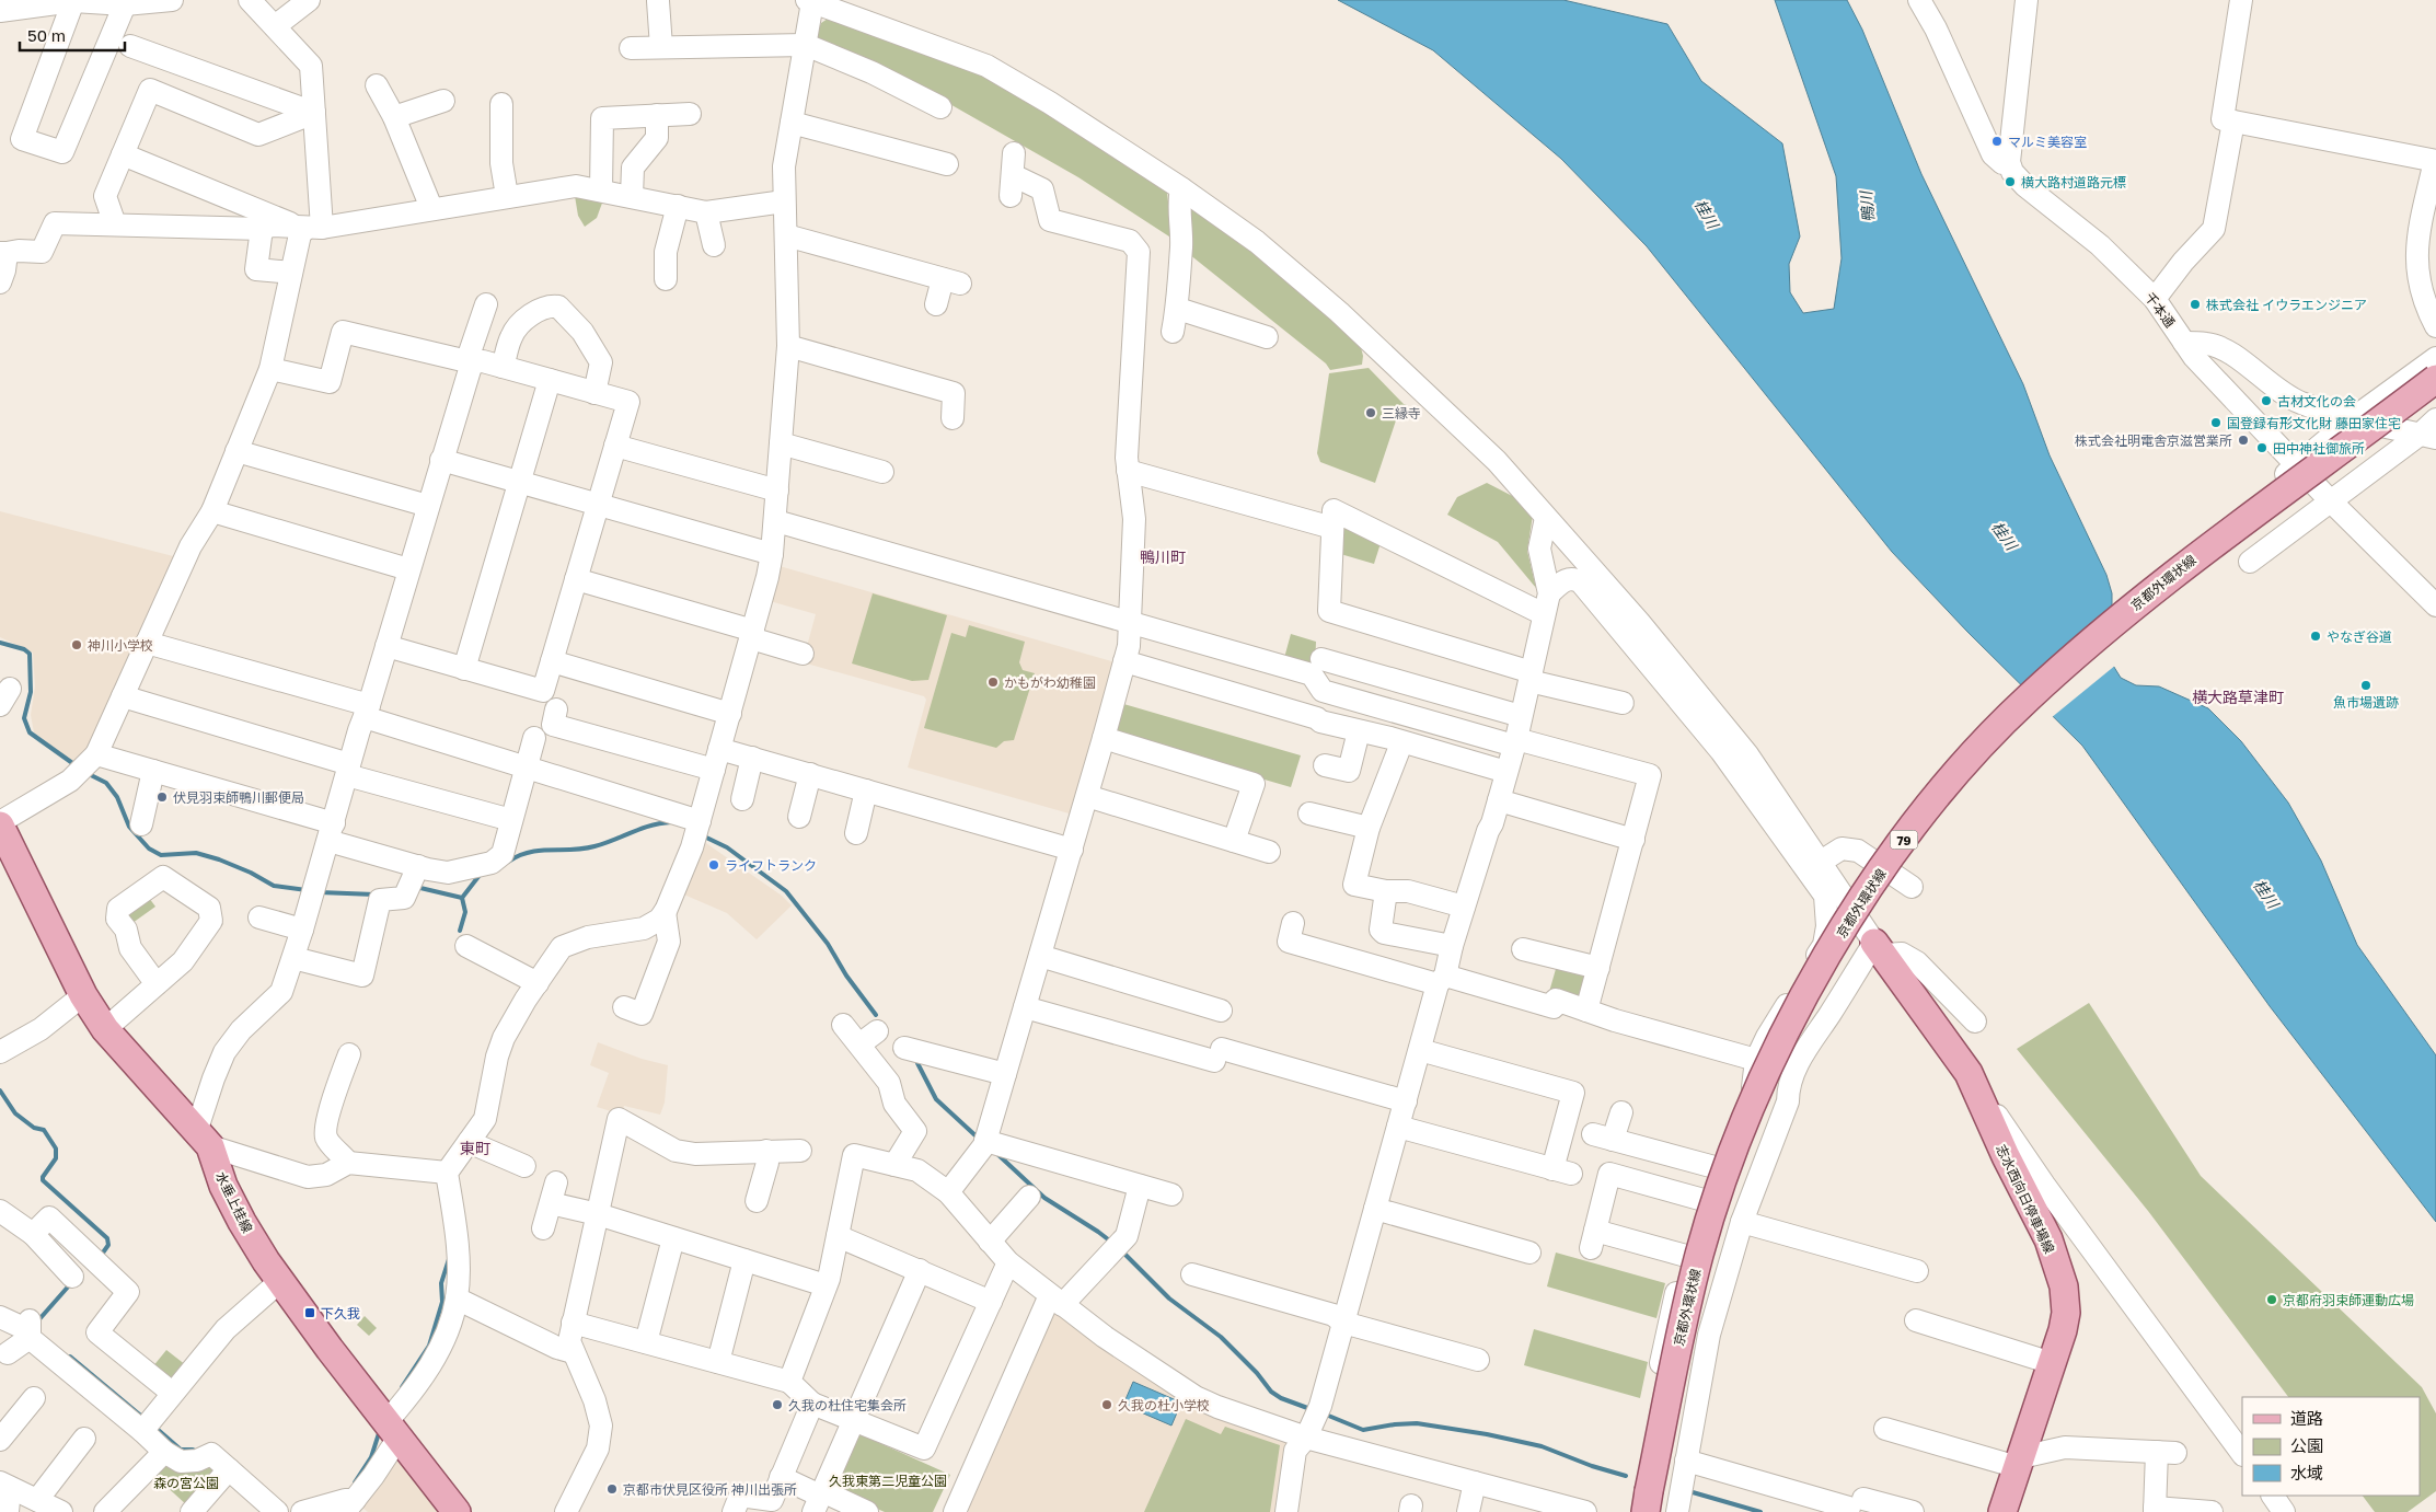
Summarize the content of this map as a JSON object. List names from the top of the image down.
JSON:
{
  "streets": {
    "main road": [
      "京都外環状線",
      "79",
      "志水西向日停車場線",
      "水垂上桂線"
    ],
    "street": ["千本通"]
  },
  "districts": ["鴨川町", "横大路草津町", "東町"],
  "water": ["鴨川", "桂川"],
  "parks": ["久我東第二児童公園", "森の宮公園"],
  "places": {
    "other": [
      "マルミ美容室",
      "横大路村道路元標",
      "株式会社 イウラエンジニア",
      "古材文化の会",
      "三縁寺",
      "国登録有形文化財 藤田家住宅",
      "株式会社明電舎京滋営業所",
      "田中神社御旅所",
      "やなぎ谷道",
      "神川小学校",
      "かもがわ幼稚園",
      "魚市場遺跡",
      "伏見羽束師鴨川郵便局",
      "ライフトランク",
      "京都府羽束師運動広場",
      "久我の杜住宅集会所",
      "久我の杜小学校",
      "京都市伏見区役所 神川出張所"
    ],
    "transit": ["下久我"]
  },
  "legend": ["道路", "公園", "水域"],
  "scale_bar": "50 m"
}
